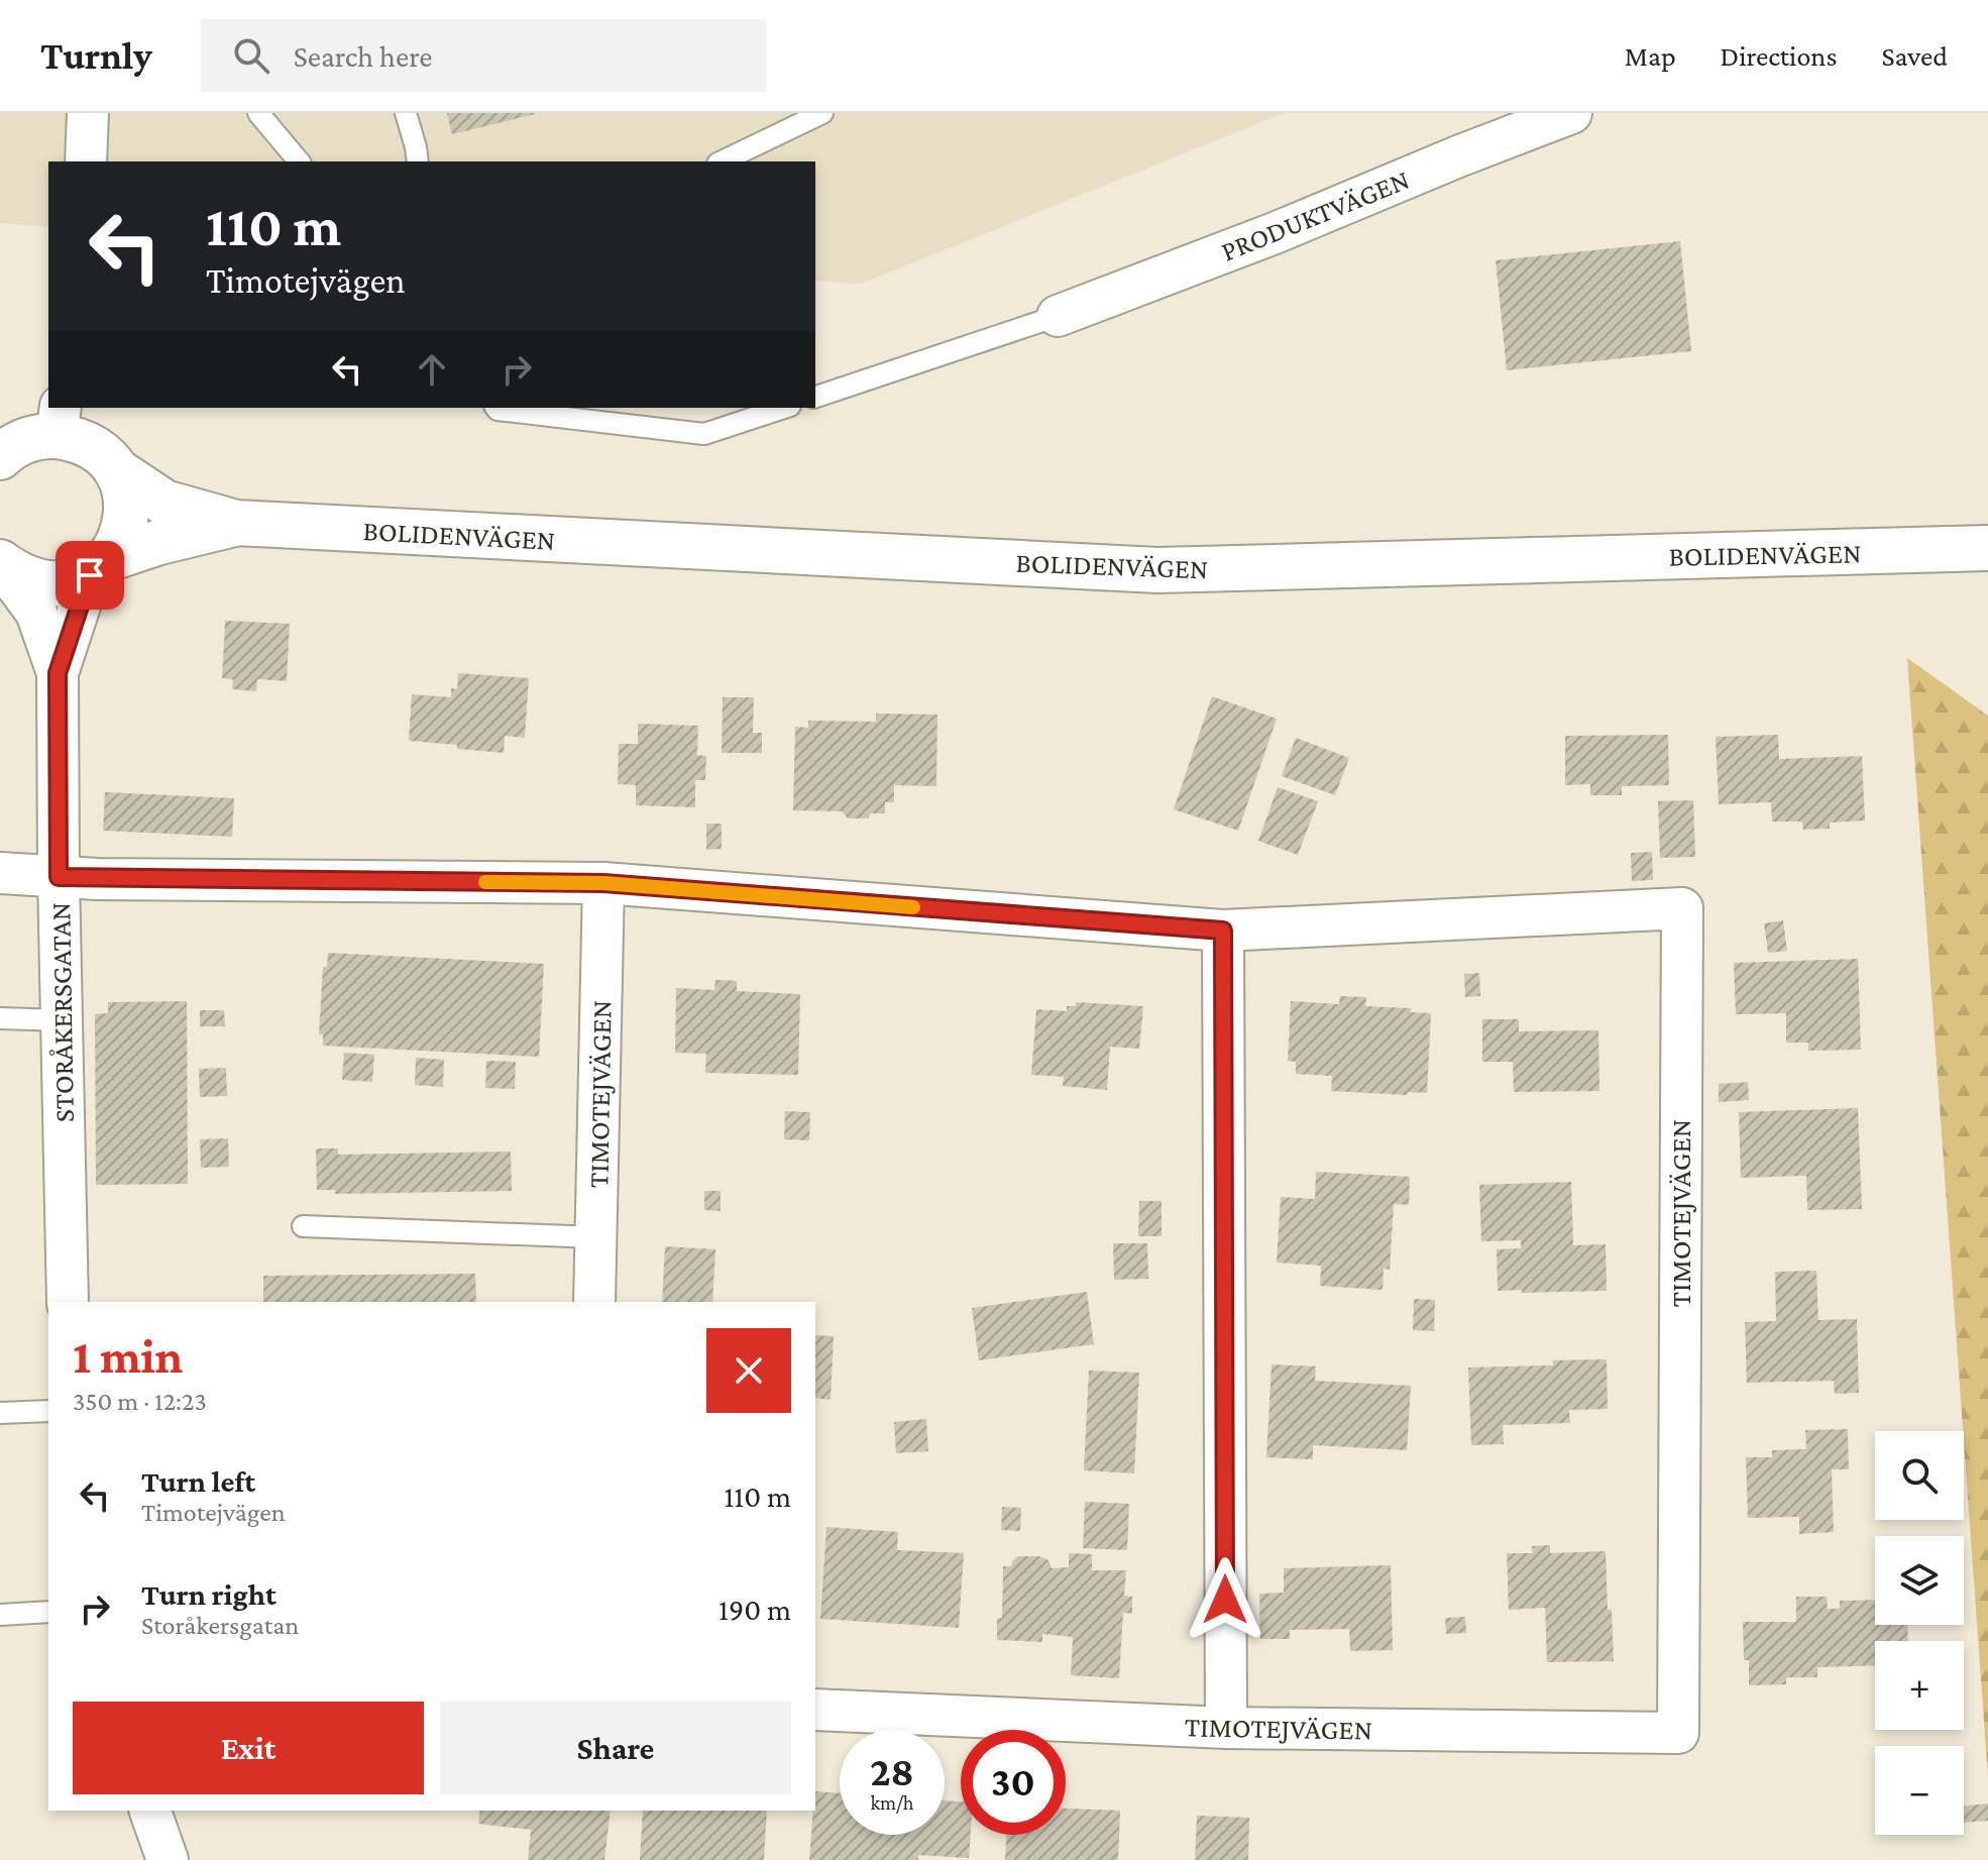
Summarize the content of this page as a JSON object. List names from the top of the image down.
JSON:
{
  "streets": {
    "main road": ["BOLIDENVÄGEN"],
    "street": ["PRODUKTVÄGEN", "STORÅKERSGATAN", "TIMOTEJVÄGEN"]
  },
  "crossings": [
    ["BOLIDENVÄGEN", "STORÅKERSGATAN"],
    ["STORÅKERSGATAN", "TIMOTEJVÄGEN"]
  ],
  "page": {
    "header": "Turnly",
    "search": "Search here",
    "nav": ["Map", "Directions", "Saved"],
    "turn": ["110 m", "Timotejvägen"],
    "heading": ["1 min", "350 m · 12:23"],
    "map_buttons": ["+", "−"],
    "list": [
      {
        "name": "Turn left",
        "note": "Timotejvägen",
        "value": "110 m"
      },
      {
        "name": "Turn right",
        "note": "Storåkersgatan",
        "value": "190 m"
      }
    ],
    "buttons": ["Exit", "Share"],
    "speed": "28 km/h",
    "limit": "30"
  }
}
